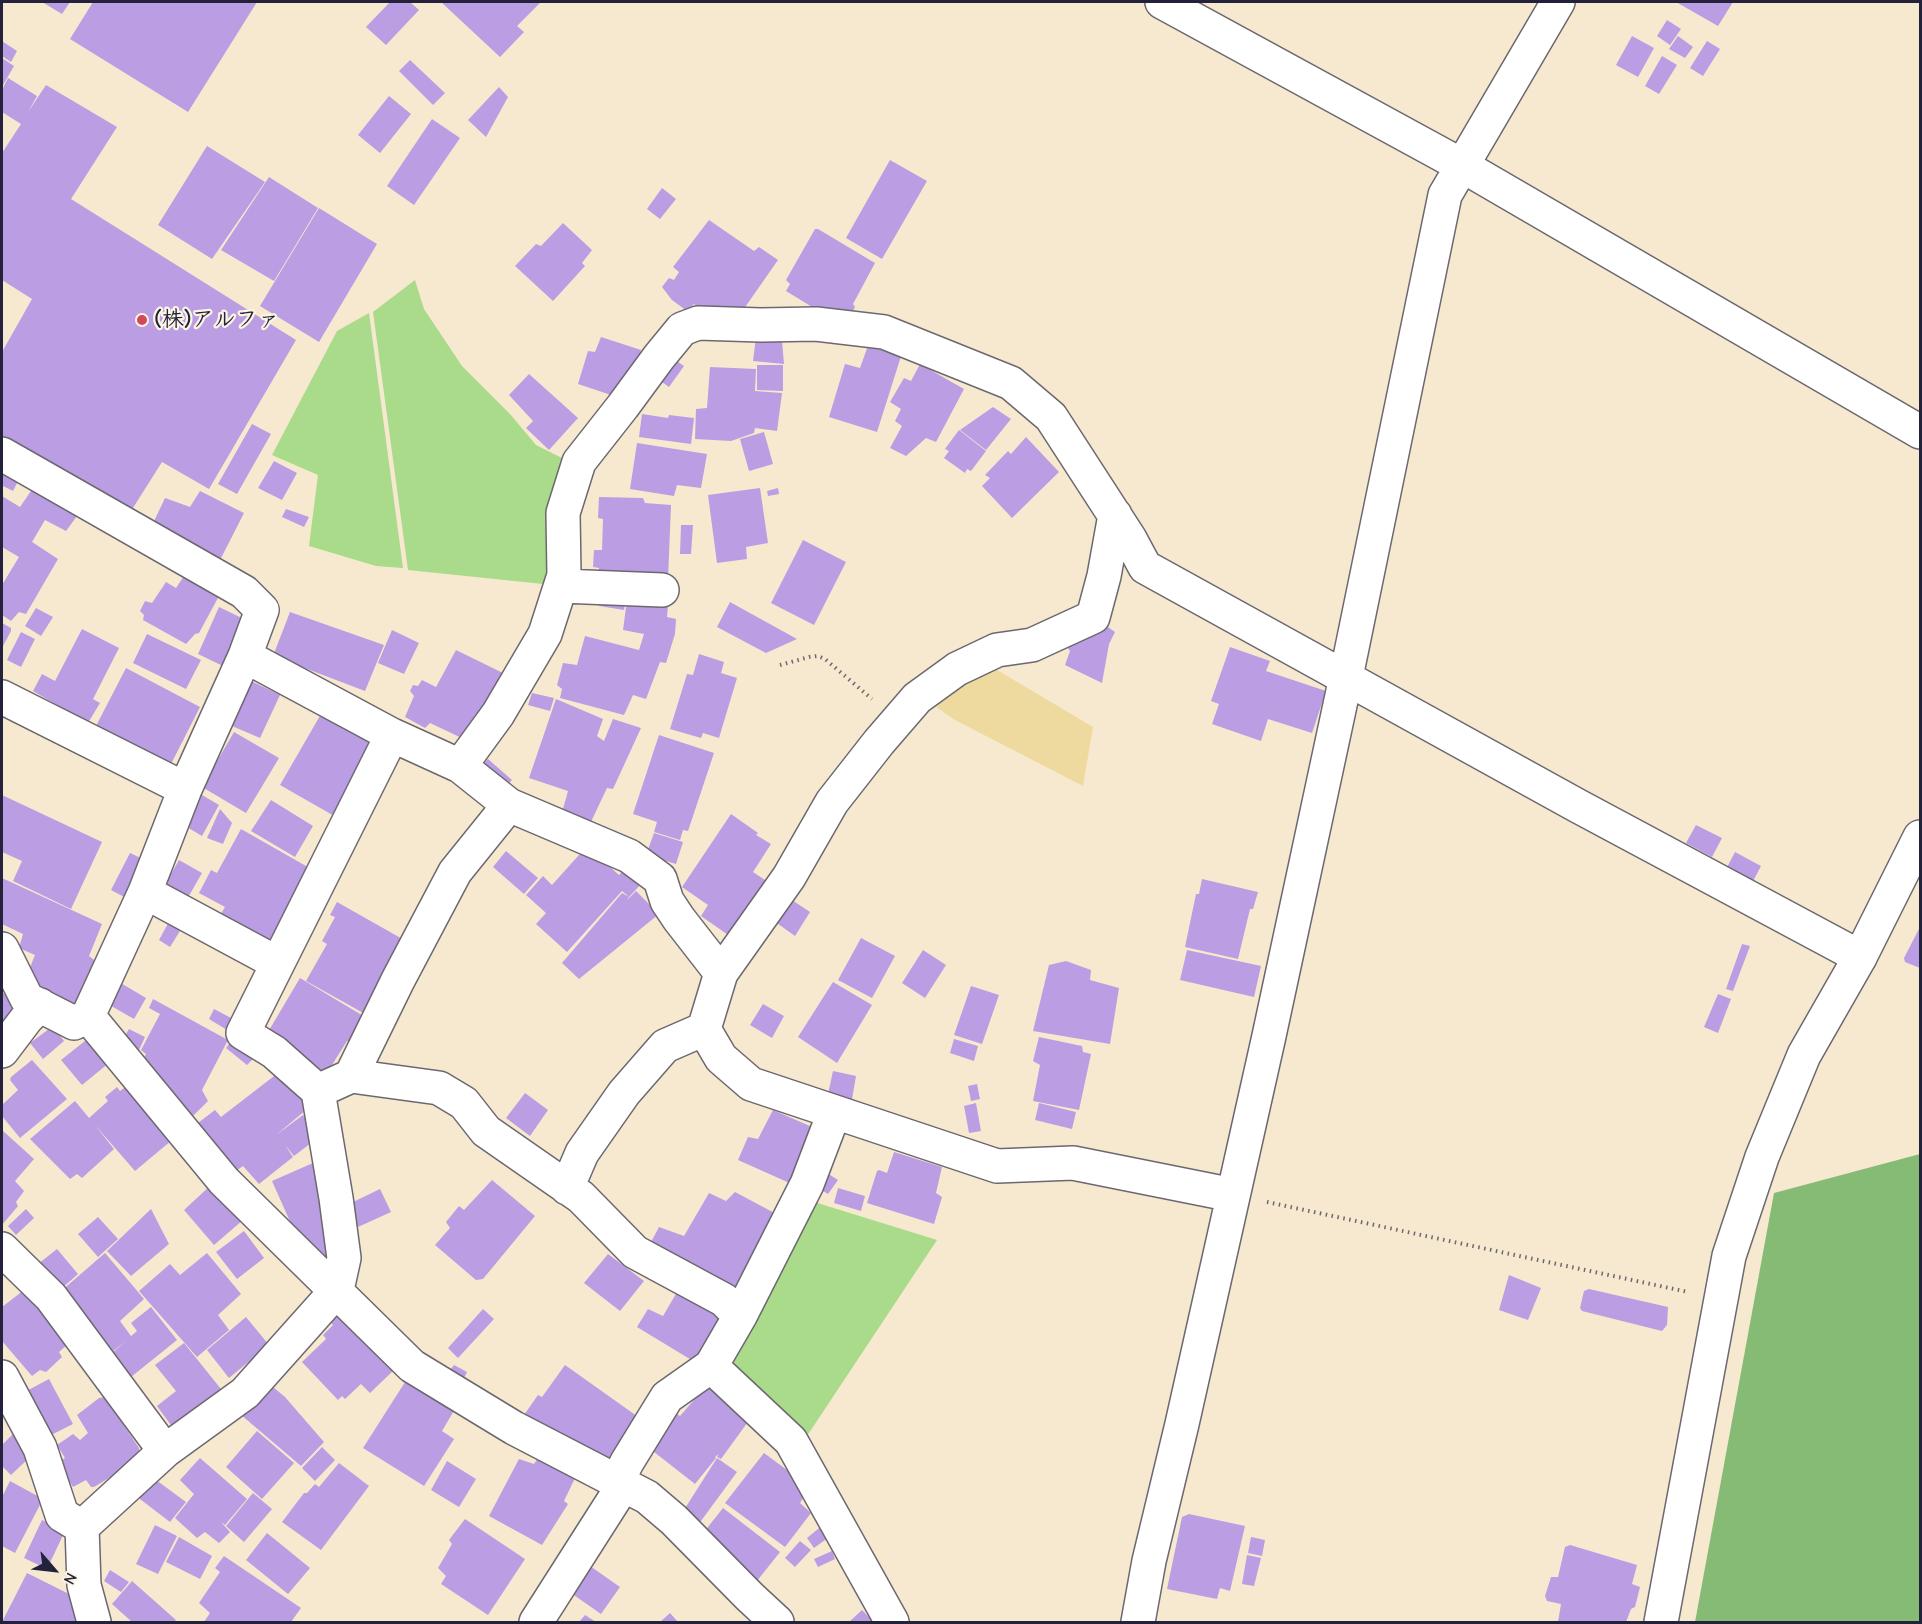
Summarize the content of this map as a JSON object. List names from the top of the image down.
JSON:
{
  "places": ["(株)アルファ"],
  "north": "bottom right"
}
